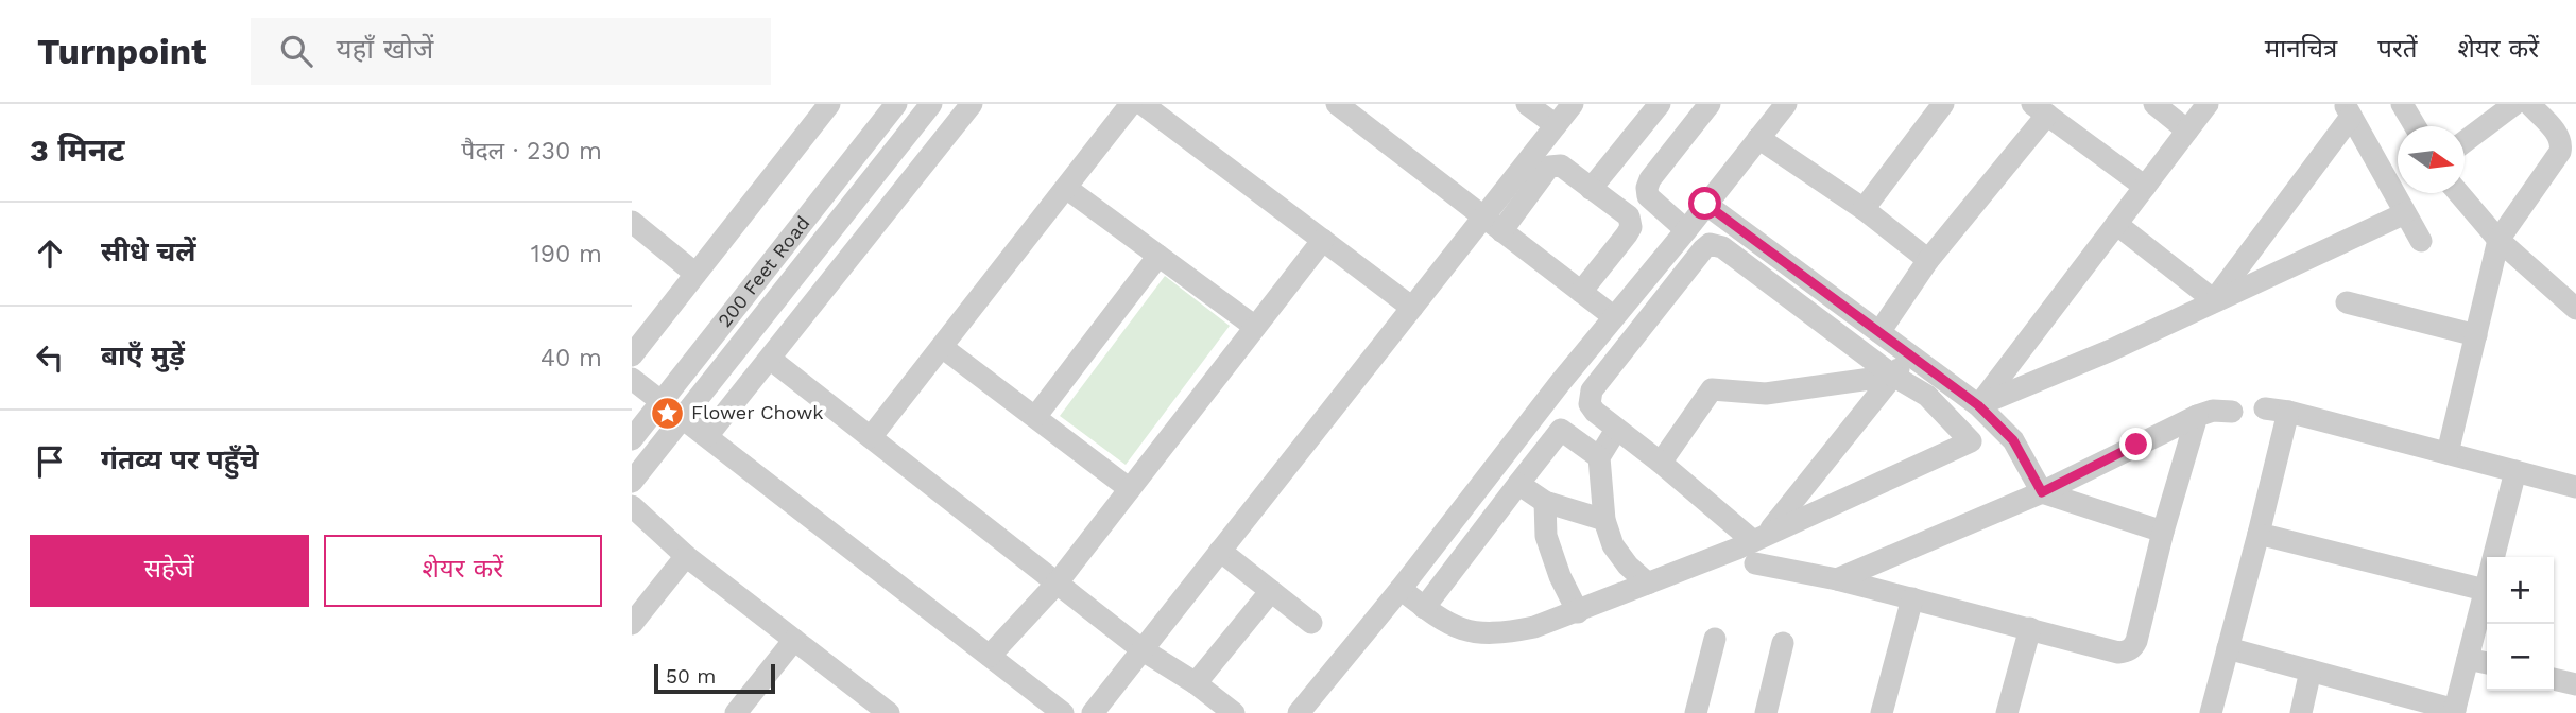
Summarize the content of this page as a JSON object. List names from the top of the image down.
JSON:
{
  "streets": {
    "street": ["200 Feet Road"]
  },
  "places": {
    "place": ["Flower Chowk"]
  },
  "scale_bar": "50 m",
  "north": "right",
  "page": {
    "header": "Turnpoint",
    "search": "यहाँ खोजें",
    "nav": ["मानचित्र", "परतें", "शेयर करें"],
    "heading": ["3 मिनट", "पैदल · 230 m"],
    "list": [
      ["सीधे चलें", "190 m"],
      ["बाएँ मुड़ें", "40 m"],
      "गंतव्य पर पहुँचे"
    ],
    "buttons": ["सहेजें", "शेयर करें"],
    "map_buttons": ["+", "−"],
    "scale": "50 m"
  }
}
